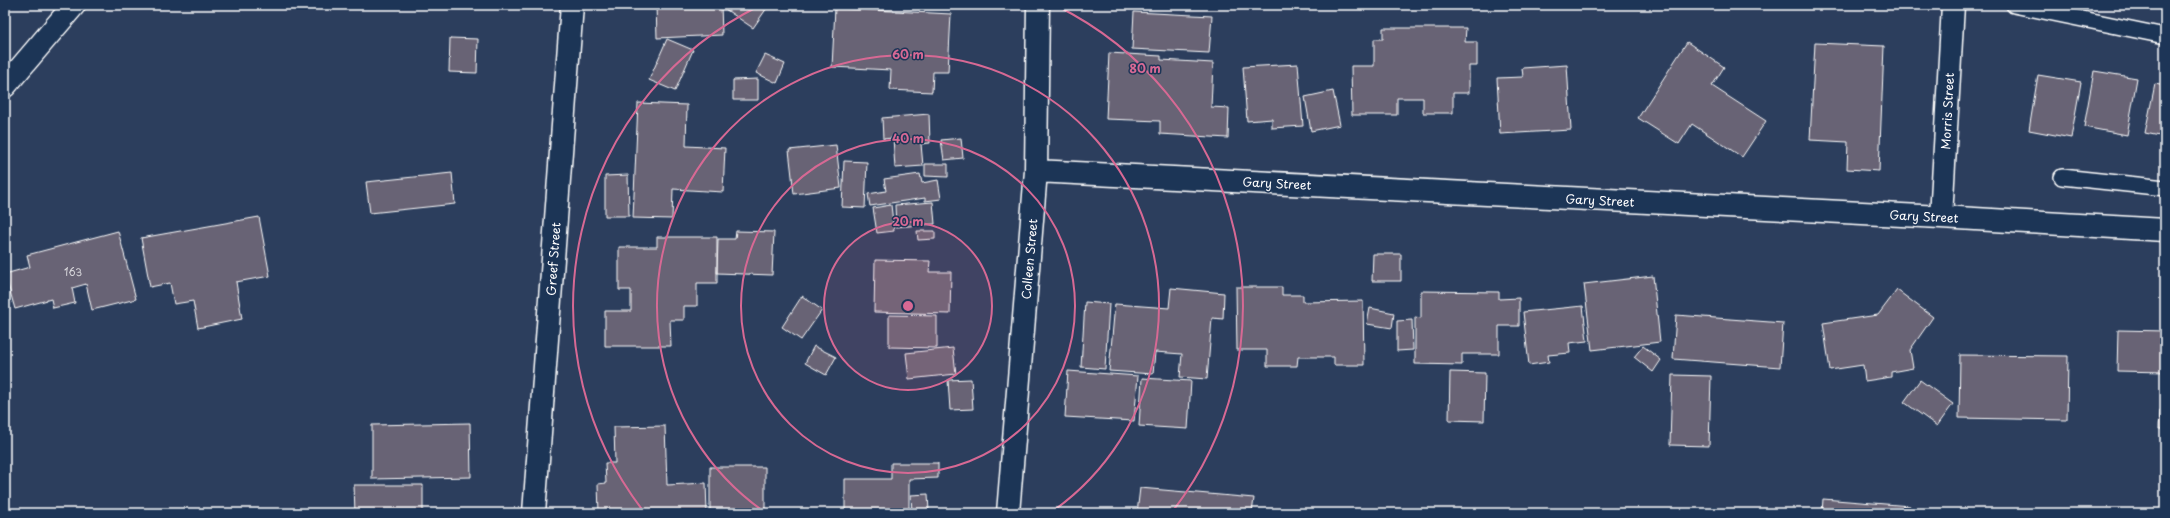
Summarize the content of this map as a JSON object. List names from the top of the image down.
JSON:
{
  "streets": {
    "street": [
      "Morris Street",
      "Gary Street",
      "Greef Street",
      "Colleen Street"
    ]
  },
  "crossings": [
    ["Morris Street", "Gary Street"],
    ["Gary Street", "Colleen Street"]
  ],
  "house_numbers": ["163"],
  "rings": [
    "60 m",
    "80 m",
    "40 m",
    "20 m"
  ]
}
